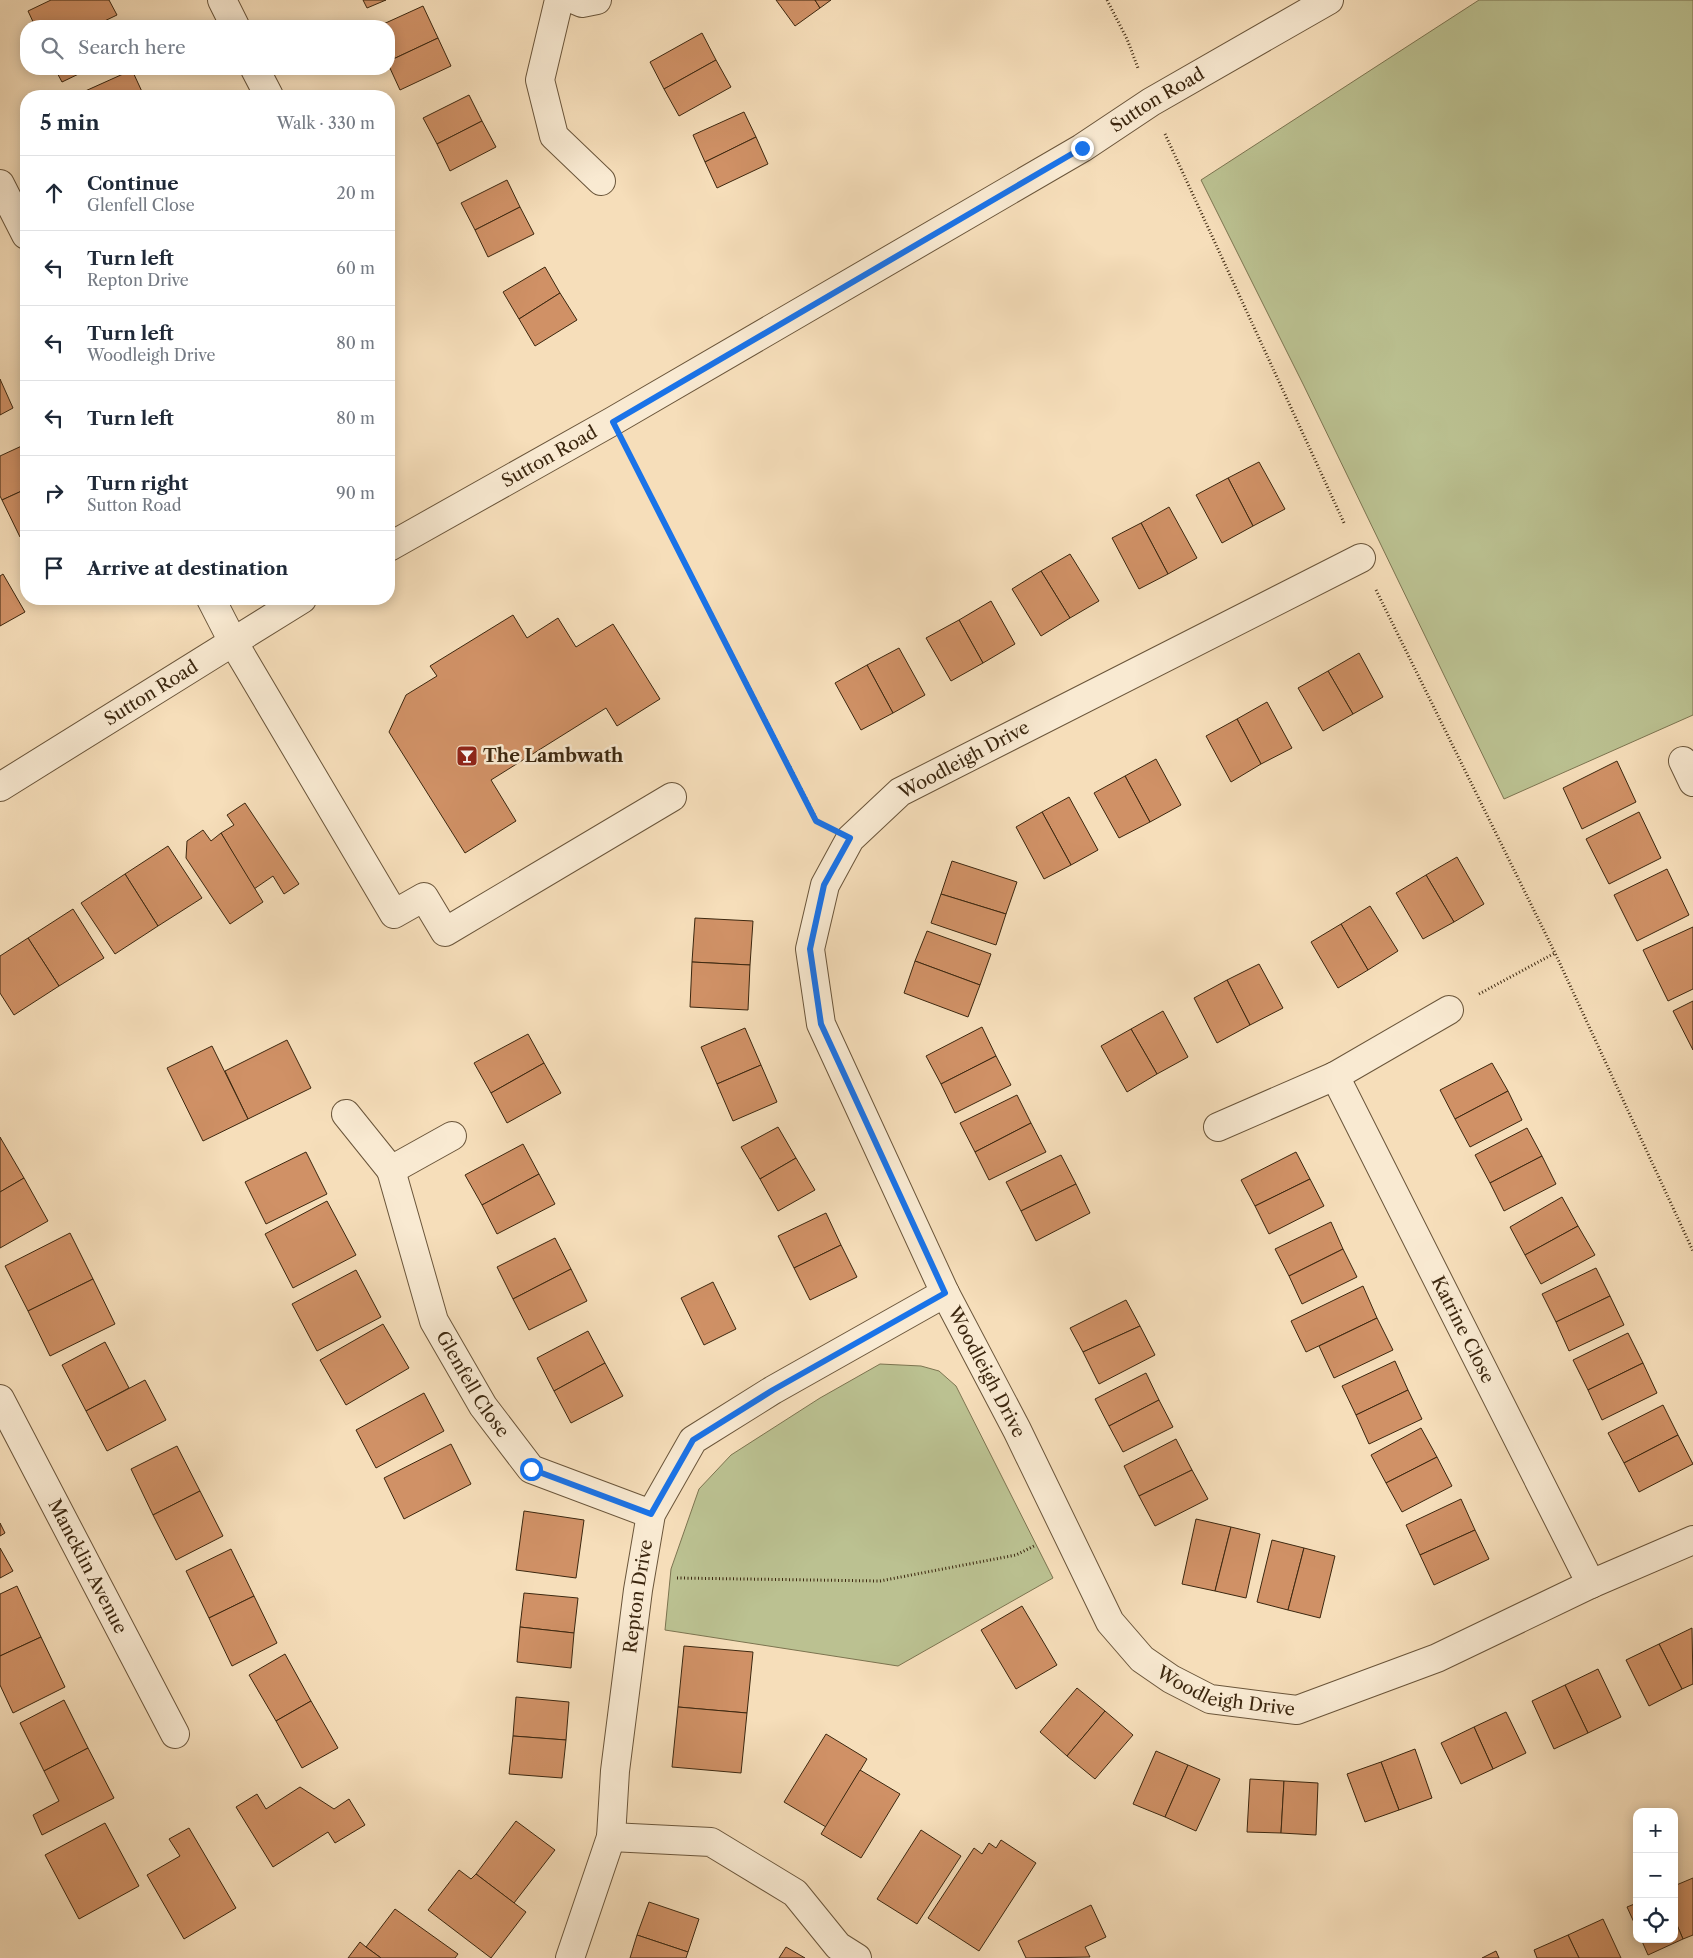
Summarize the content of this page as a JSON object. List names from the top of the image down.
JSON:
{
  "streets": {
    "street": [
      "Sutton Road",
      "Woodleigh Drive",
      "Katrine Close",
      "Glenfell Close",
      "Mancklin Avenue",
      "Repton Drive"
    ]
  },
  "crossings": [
    ["Woodleigh Drive", "Katrine Close"],
    ["Woodleigh Drive", "Repton Drive"],
    ["Glenfell Close", "Repton Drive"]
  ],
  "places": {
    "bar": ["The Lambwath"]
  },
  "page": {
    "search": "Search here",
    "heading": ["5 min", "Walk · 330 m"],
    "list": [
      ["Continue", "Glenfell Close", "20 m"],
      ["Turn left", "Repton Drive", "60 m"],
      ["Turn left", "Woodleigh Drive", "80 m"],
      ["Turn left", "80 m"],
      ["Turn right", "Sutton Road", "90 m"],
      "Arrive at destination"
    ],
    "map_buttons": ["+", "−"]
  }
}
